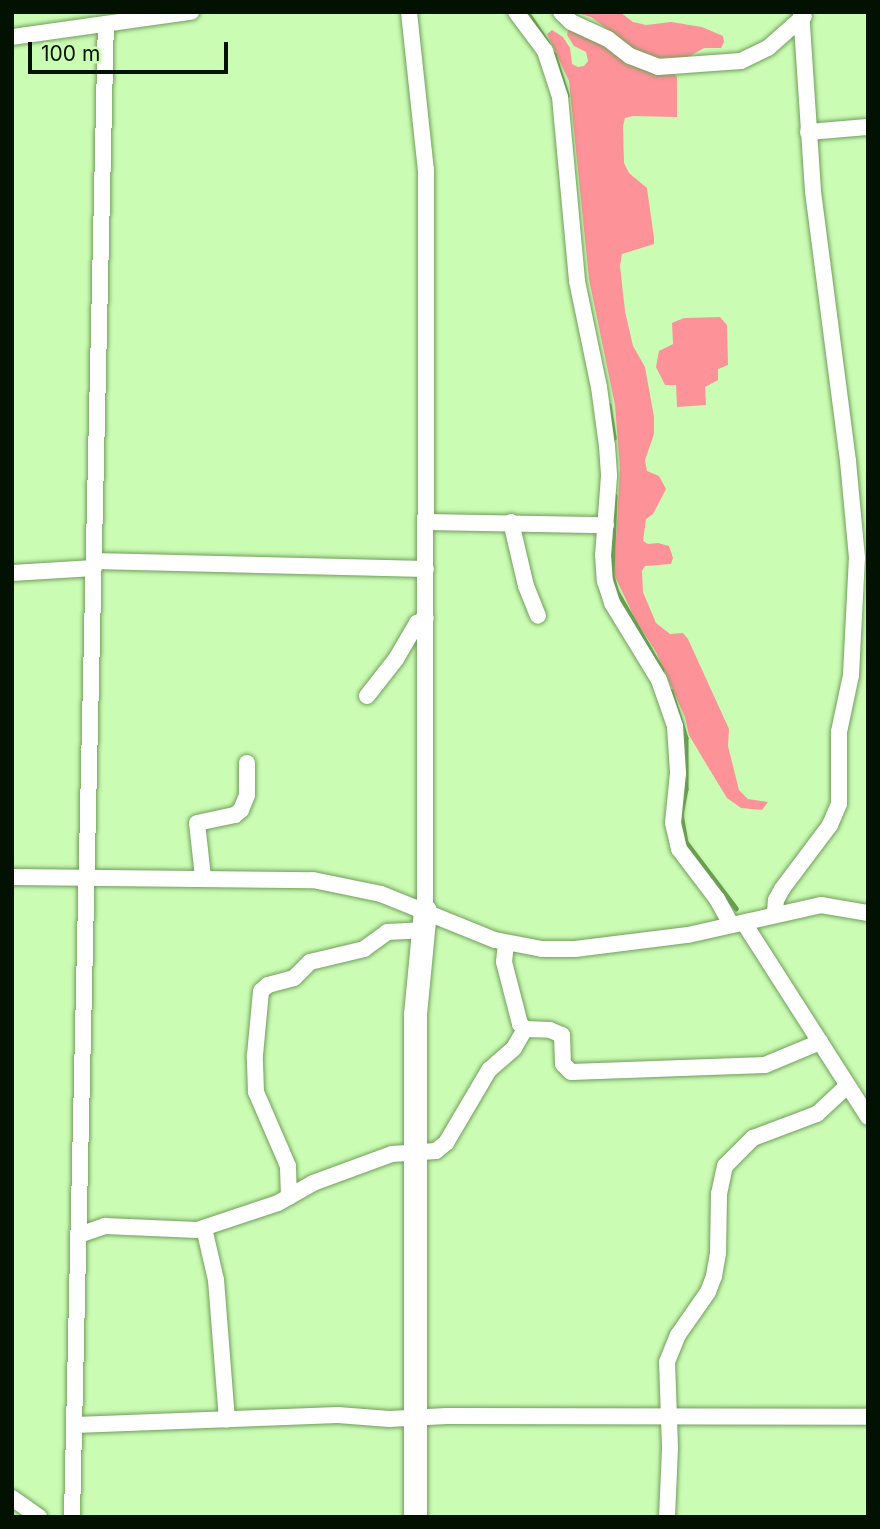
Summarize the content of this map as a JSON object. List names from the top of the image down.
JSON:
{
  "scale_bar": "100 m"
}
